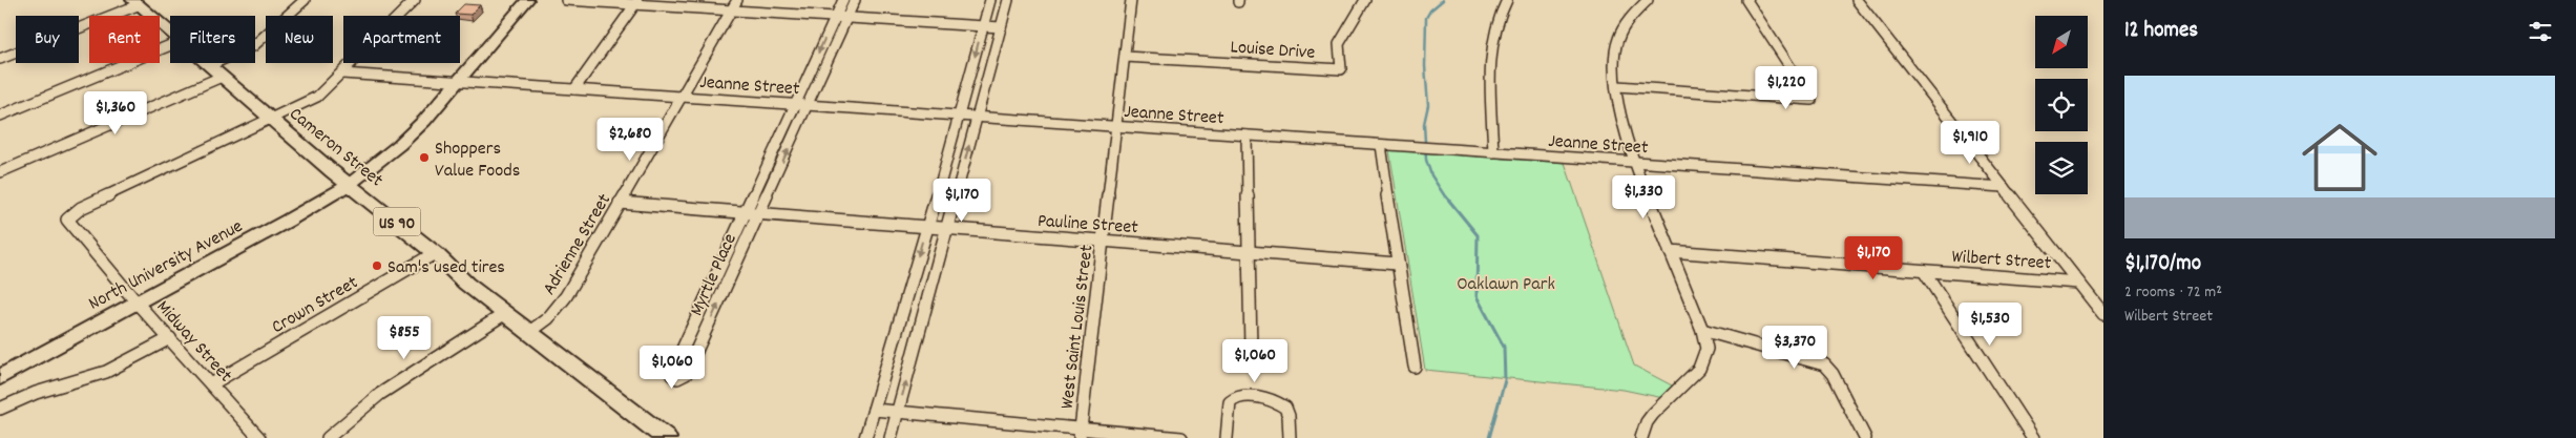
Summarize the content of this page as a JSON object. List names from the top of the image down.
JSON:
{
  "streets": {
    "main road": ["Cameron Street", "US 90", "North University Avenue"],
    "street": [
      "Louise Drive",
      "Jeanne Street",
      "Pauline Street",
      "Adrienne Street",
      "Wilbert Street",
      "Myrtle Place",
      "Crown Street",
      "West Saint Louis Street",
      "Midway Street"
    ]
  },
  "crossings": [
    ["Louise Drive", "West Saint Louis Street"],
    ["Jeanne Street", "Adrienne Street"],
    ["Jeanne Street", "North University Avenue"],
    ["Jeanne Street", "Myrtle Place"],
    ["Jeanne Street", "West Saint Louis Street"],
    ["Cameron Street", "Adrienne Street"],
    ["Cameron Street", "North University Avenue"],
    ["Cameron Street", "Crown Street"],
    ["Cameron Street", "Midway Street"],
    ["Pauline Street", "Adrienne Street"],
    ["Pauline Street", "Myrtle Place"],
    ["Pauline Street", "West Saint Louis Street"],
    ["North University Avenue", "Midway Street"],
    ["Crown Street", "Midway Street"]
  ],
  "parks": ["Oaklawn Park"],
  "places": ["Shoppers Value Foods", "Sam's used tires"],
  "north": "bottom left",
  "page": {
    "heading": "12 homes",
    "chip": [
      "Buy",
      "Rent",
      "Filters",
      "New",
      "Apartment"
    ],
    "list": [
      {
        "name": "$1,170/mo",
        "note": "2 rooms · 72 m² · Wilbert Street"
      }
    ],
    "price": [
      "$1,220",
      "$1,360",
      "$2,680",
      "$1,910",
      "$1,330",
      "$1,170",
      "$1,170",
      "$1,530",
      "$855",
      "$3,370",
      "$1,060",
      "$1,060"
    ]
  }
}
